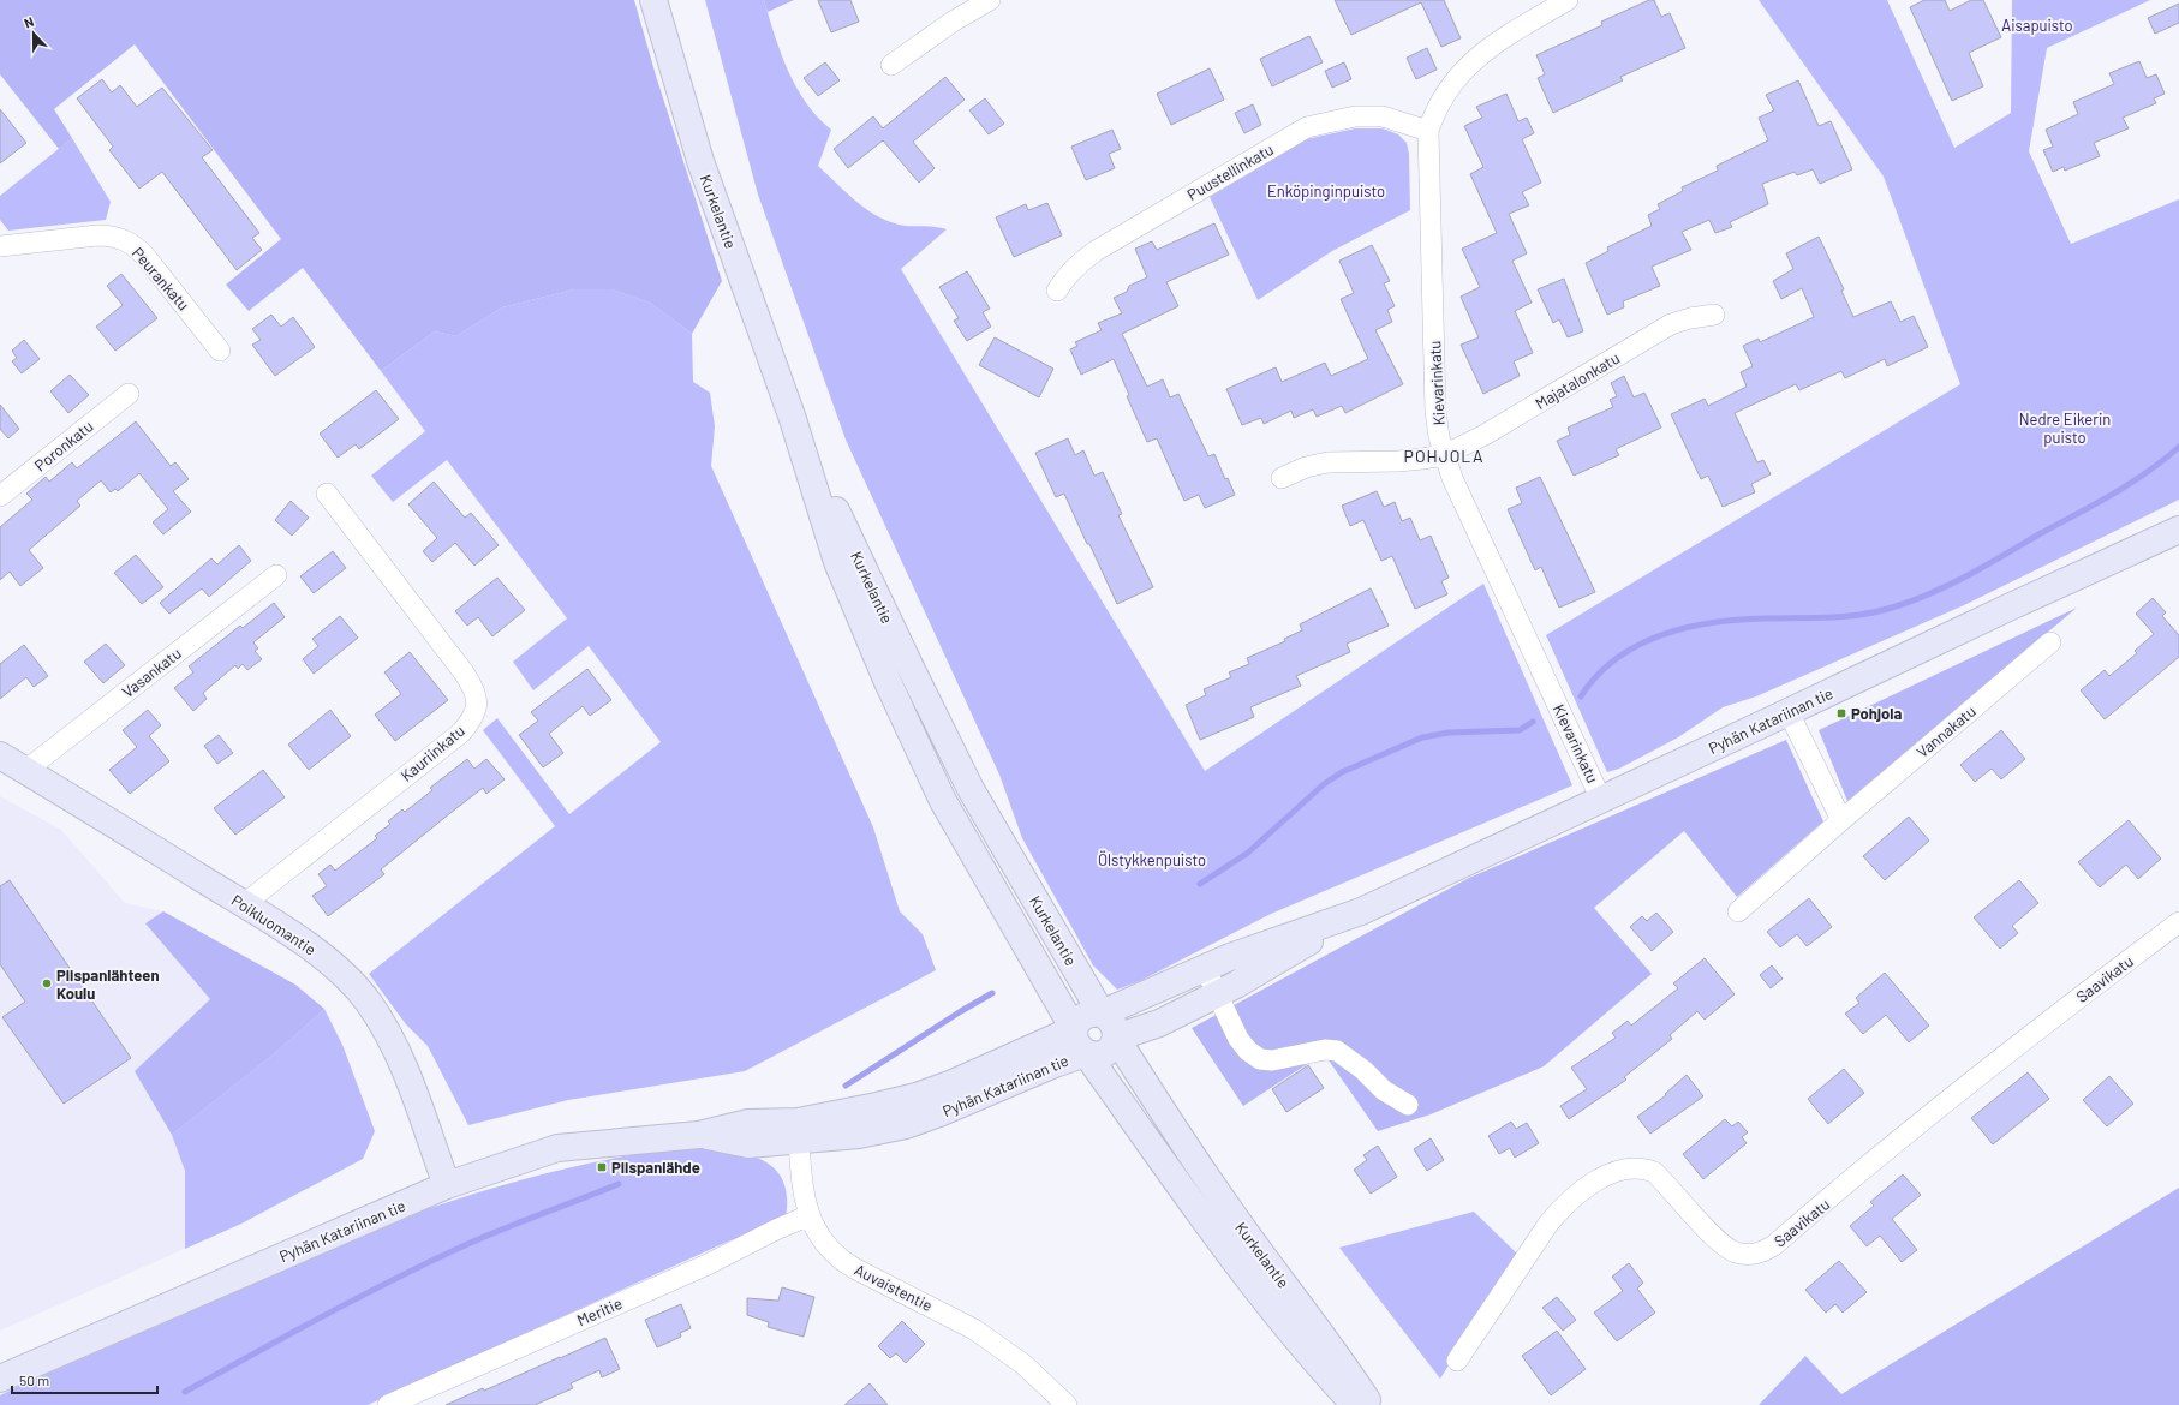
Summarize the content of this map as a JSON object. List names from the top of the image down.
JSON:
{
  "streets": {
    "street": [
      "Puustellinkatu",
      "Kurkelantie",
      "Peurankatu",
      "Majatalonkatu",
      "Kievarinkatu",
      "Poronkatu",
      "Vasankatu",
      "Pyhän Katariinan tie",
      "Vannakatu",
      "Kauriinkatu",
      "Poikluomantie",
      "Saavikatu",
      "Auvaistentie",
      "Meritie"
    ]
  },
  "crossings": [
    ["Puustellinkatu", "Kievarinkatu"],
    ["Kurkelantie", "Pyhän Katariinan tie"],
    ["Majatalonkatu", "Kievarinkatu"],
    ["Kievarinkatu", "Pyhän Katariinan tie"],
    ["Vasankatu", "Poikluomantie"],
    ["Pyhän Katariinan tie", "Poikluomantie"],
    ["Pyhän Katariinan tie", "Auvaistentie"],
    ["Kauriinkatu", "Poikluomantie"],
    ["Auvaistentie", "Meritie"]
  ],
  "districts": ["POHJOLA"],
  "parks": [
    "Aisapuisto",
    "Enköpinginpuisto",
    "Nedre Eikerin puisto",
    "Ölstykkenpuisto"
  ],
  "places": {
    "transit": ["Pohjola", "Piispanlähde"],
    "other": ["Piispanlähteen Koulu"]
  },
  "scale_bar": "50 m",
  "north": "top"
}
